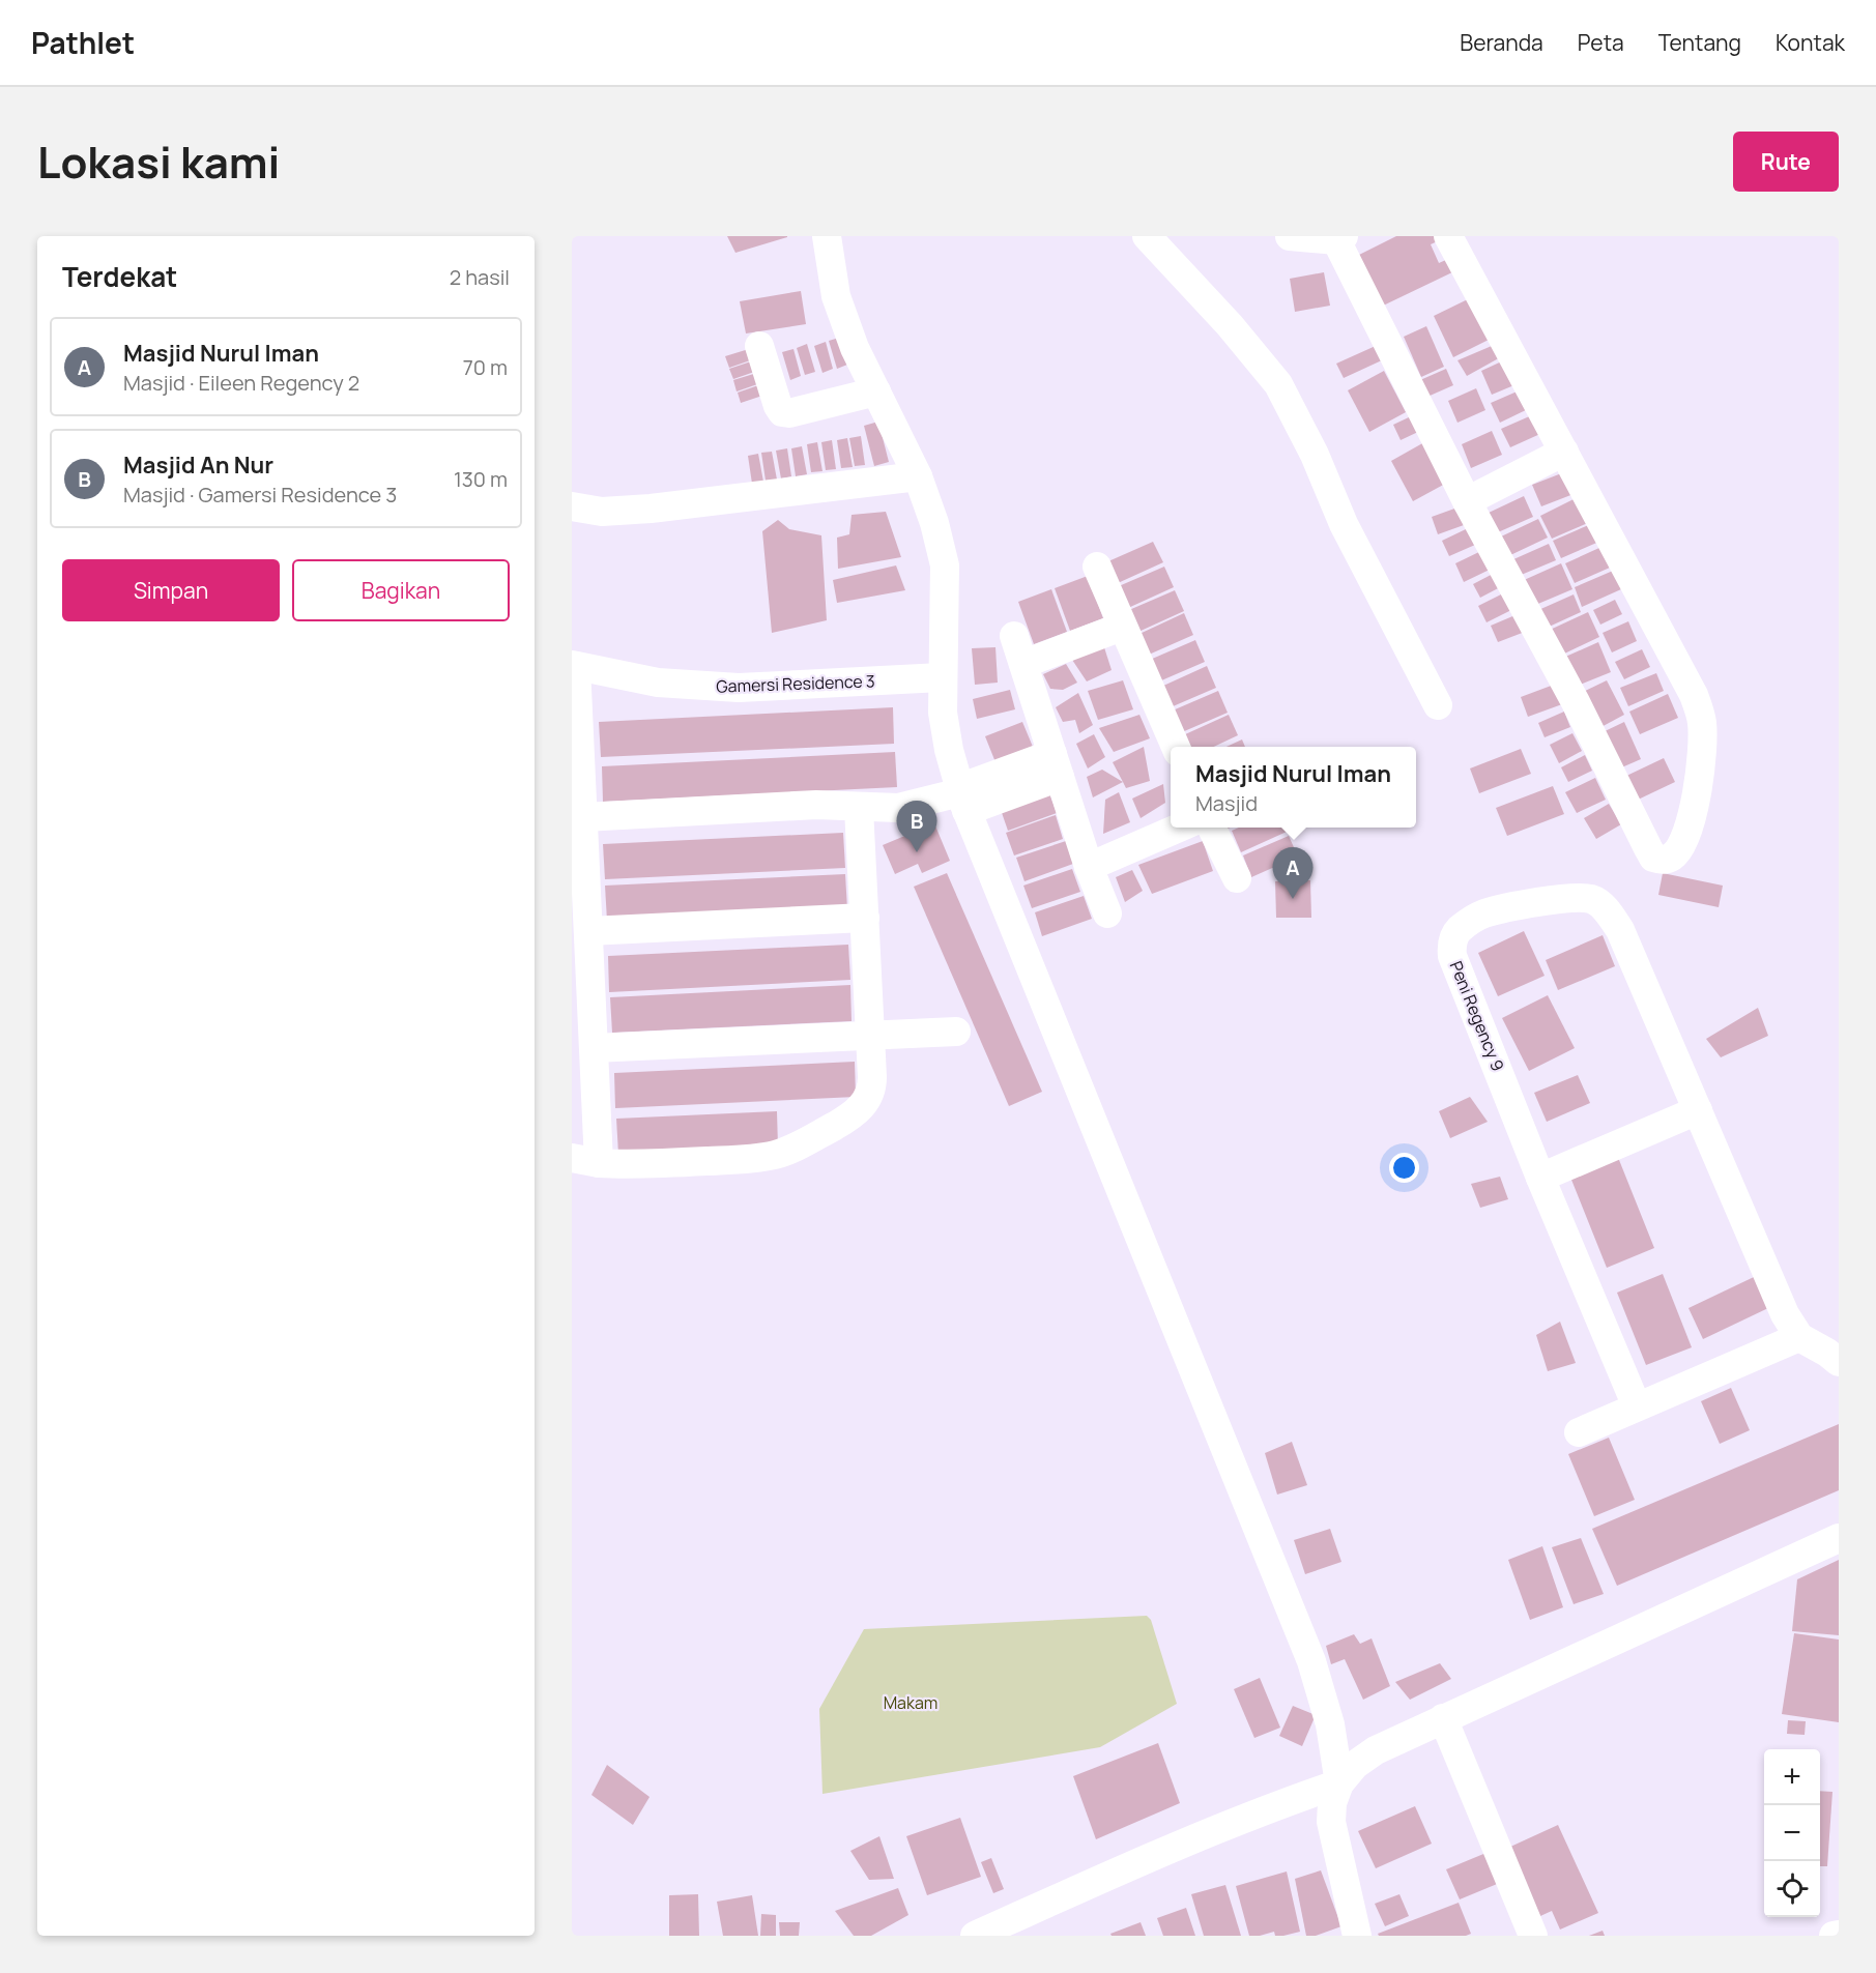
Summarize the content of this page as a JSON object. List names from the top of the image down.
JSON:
{
  "streets": {
    "street": ["Gamersi Residence 3", "Peni Regency 9"]
  },
  "parks": ["Makam"],
  "page": {
    "header": "Pathlet",
    "nav": [
      "Beranda",
      "Peta",
      "Tentang",
      "Kontak"
    ],
    "title": "Lokasi kami",
    "buttons": [
      "Rute",
      ["Simpan", "Bagikan"]
    ],
    "heading": ["Terdekat", "2 hasil"],
    "list": [
      {
        "mark": "A",
        "name": "Masjid Nurul Iman",
        "note": "Masjid · Eileen Regency 2",
        "value": "70 m"
      },
      {
        "mark": "B",
        "name": "Masjid An Nur",
        "note": "Masjid · Gamersi Residence 3",
        "value": "130 m"
      }
    ],
    "popup": ["Masjid Nurul Iman", "Masjid"],
    "pins": ["B", "A"],
    "map_buttons": ["+", "−"]
  }
}
